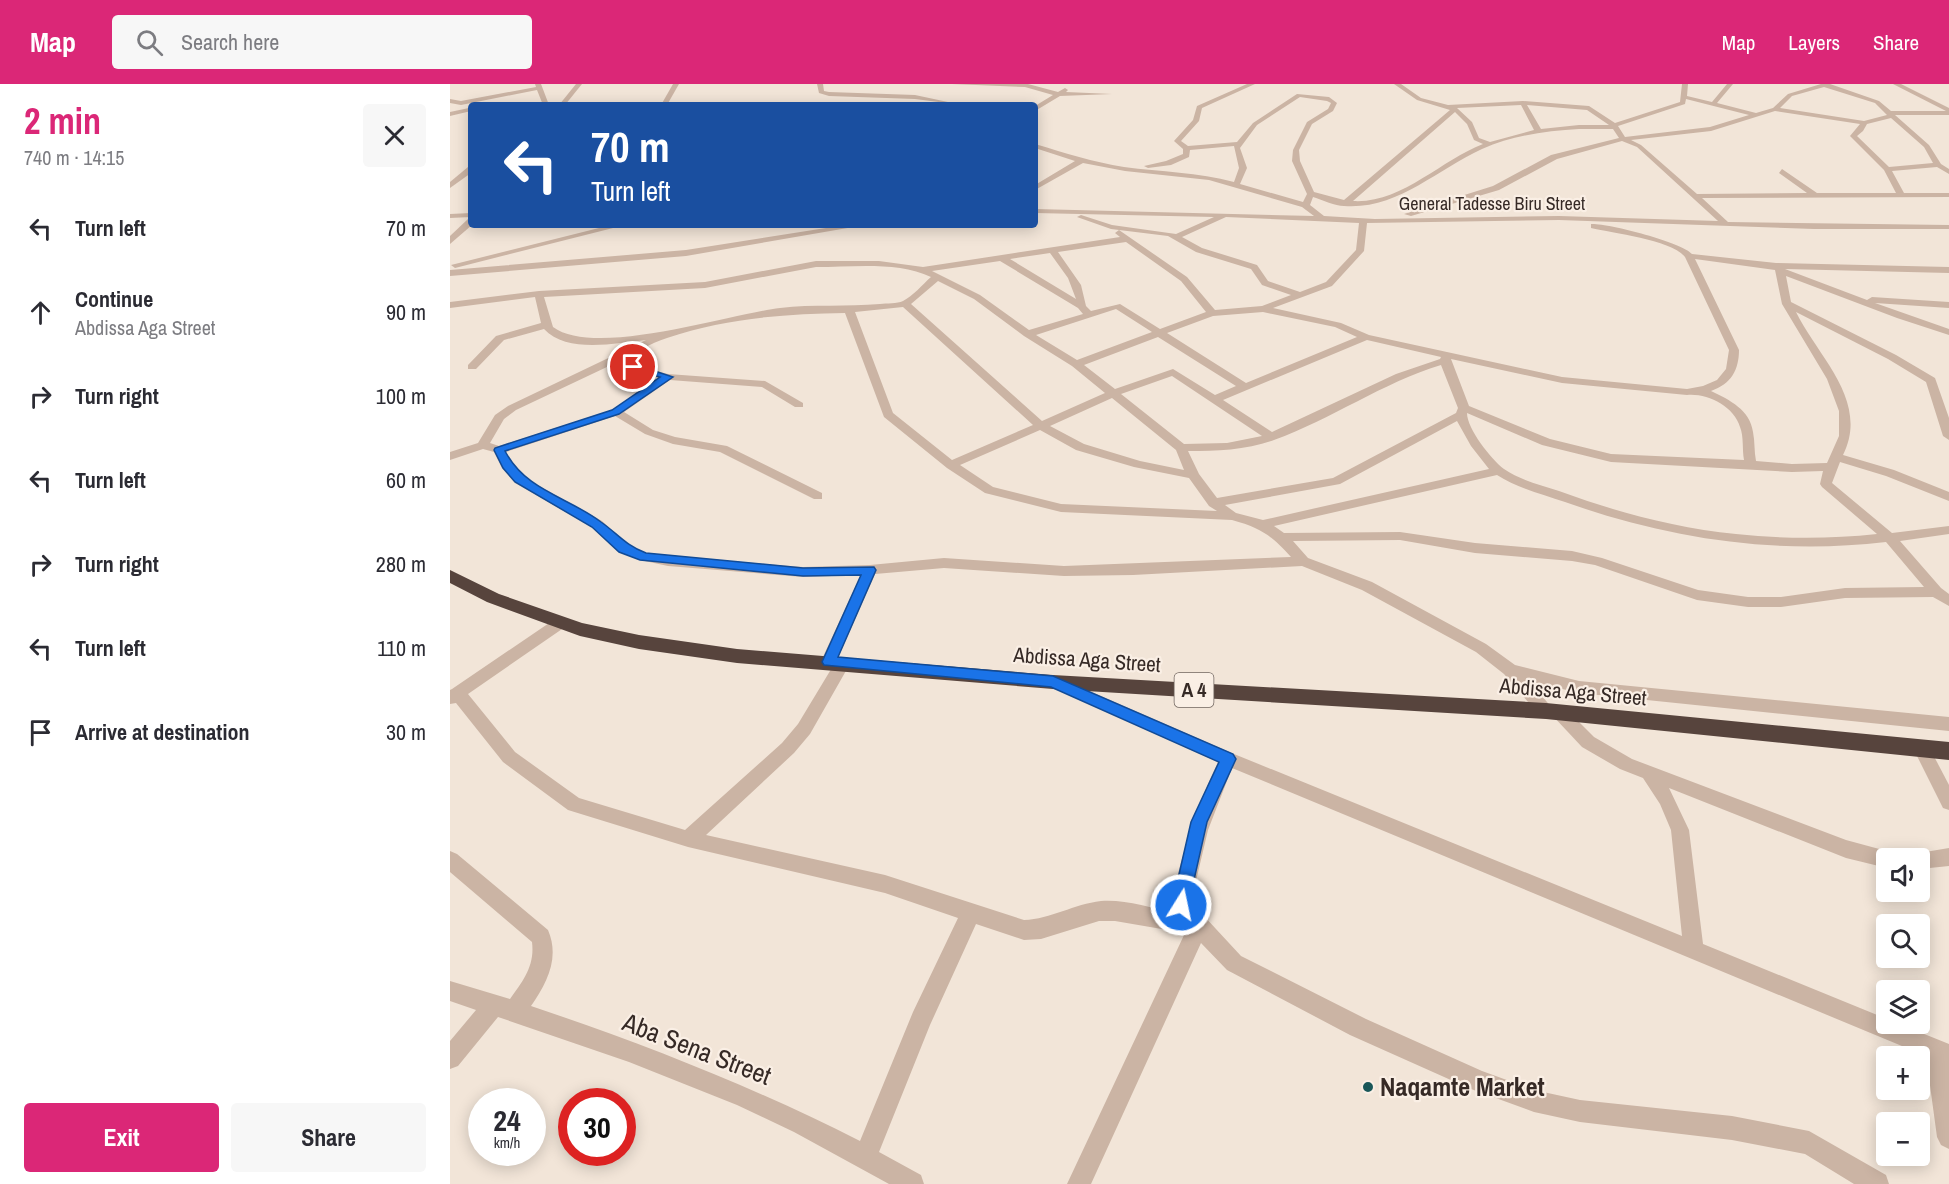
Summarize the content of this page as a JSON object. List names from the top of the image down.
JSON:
{
  "streets": {
    "highway": ["Abdissa Aga Street", "A 4"],
    "street": ["General Tadesse Biru Street", "Aba Sena Street"]
  },
  "places": ["Naqamte Market"],
  "page": {
    "header": "Map",
    "search": "Search here",
    "nav": ["Map", "Layers", "Share"],
    "heading": ["2 min", "740 m · 14:15"],
    "turn": ["70 m", "Turn left"],
    "list": [
      {
        "name": "Turn left",
        "value": "70 m"
      },
      {
        "name": "Continue",
        "note": "Abdissa Aga Street",
        "value": "90 m"
      },
      {
        "name": "Turn right",
        "value": "100 m"
      },
      {
        "name": "Turn left",
        "value": "60 m"
      },
      {
        "name": "Turn right",
        "value": "280 m"
      },
      {
        "name": "Turn left",
        "value": "110 m"
      },
      {
        "name": "Arrive at destination",
        "value": "30 m"
      }
    ],
    "map_buttons": ["+", "−"],
    "speed": "24 km/h",
    "limit": "30",
    "buttons": ["Exit", "Share"]
  }
}
